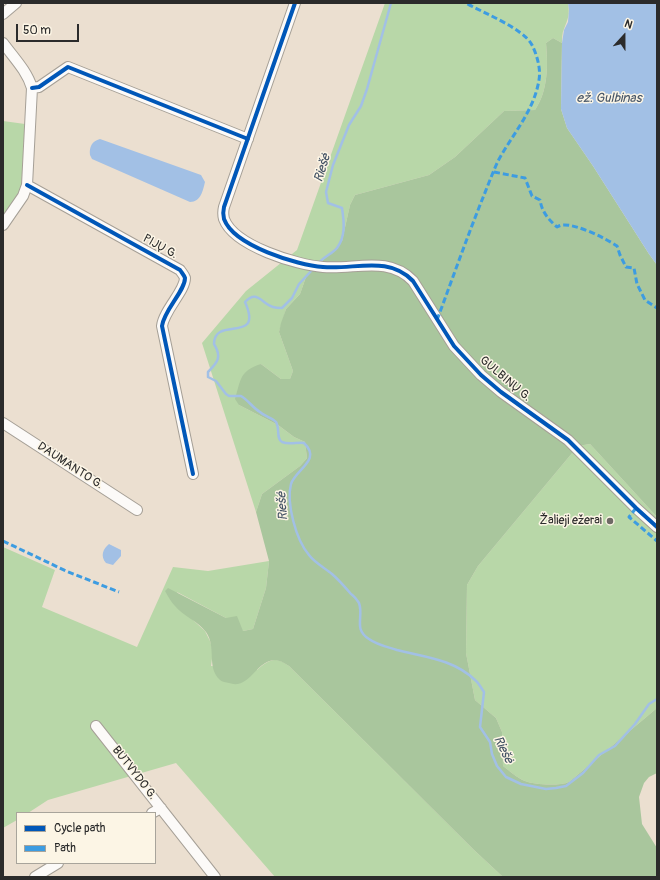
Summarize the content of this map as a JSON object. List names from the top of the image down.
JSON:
{
  "streets": {
    "street": [
      "PIJŲ G.",
      "GULBINŲ G.",
      "DAUMANTO G.",
      "BUTVYDO G."
    ]
  },
  "water": ["ež. Gulbinas", "Riešė"],
  "places": ["Žalieji ežerai"],
  "legend": ["Cycle path", "Path"],
  "scale_bar": "50 m",
  "north": "top"
}
